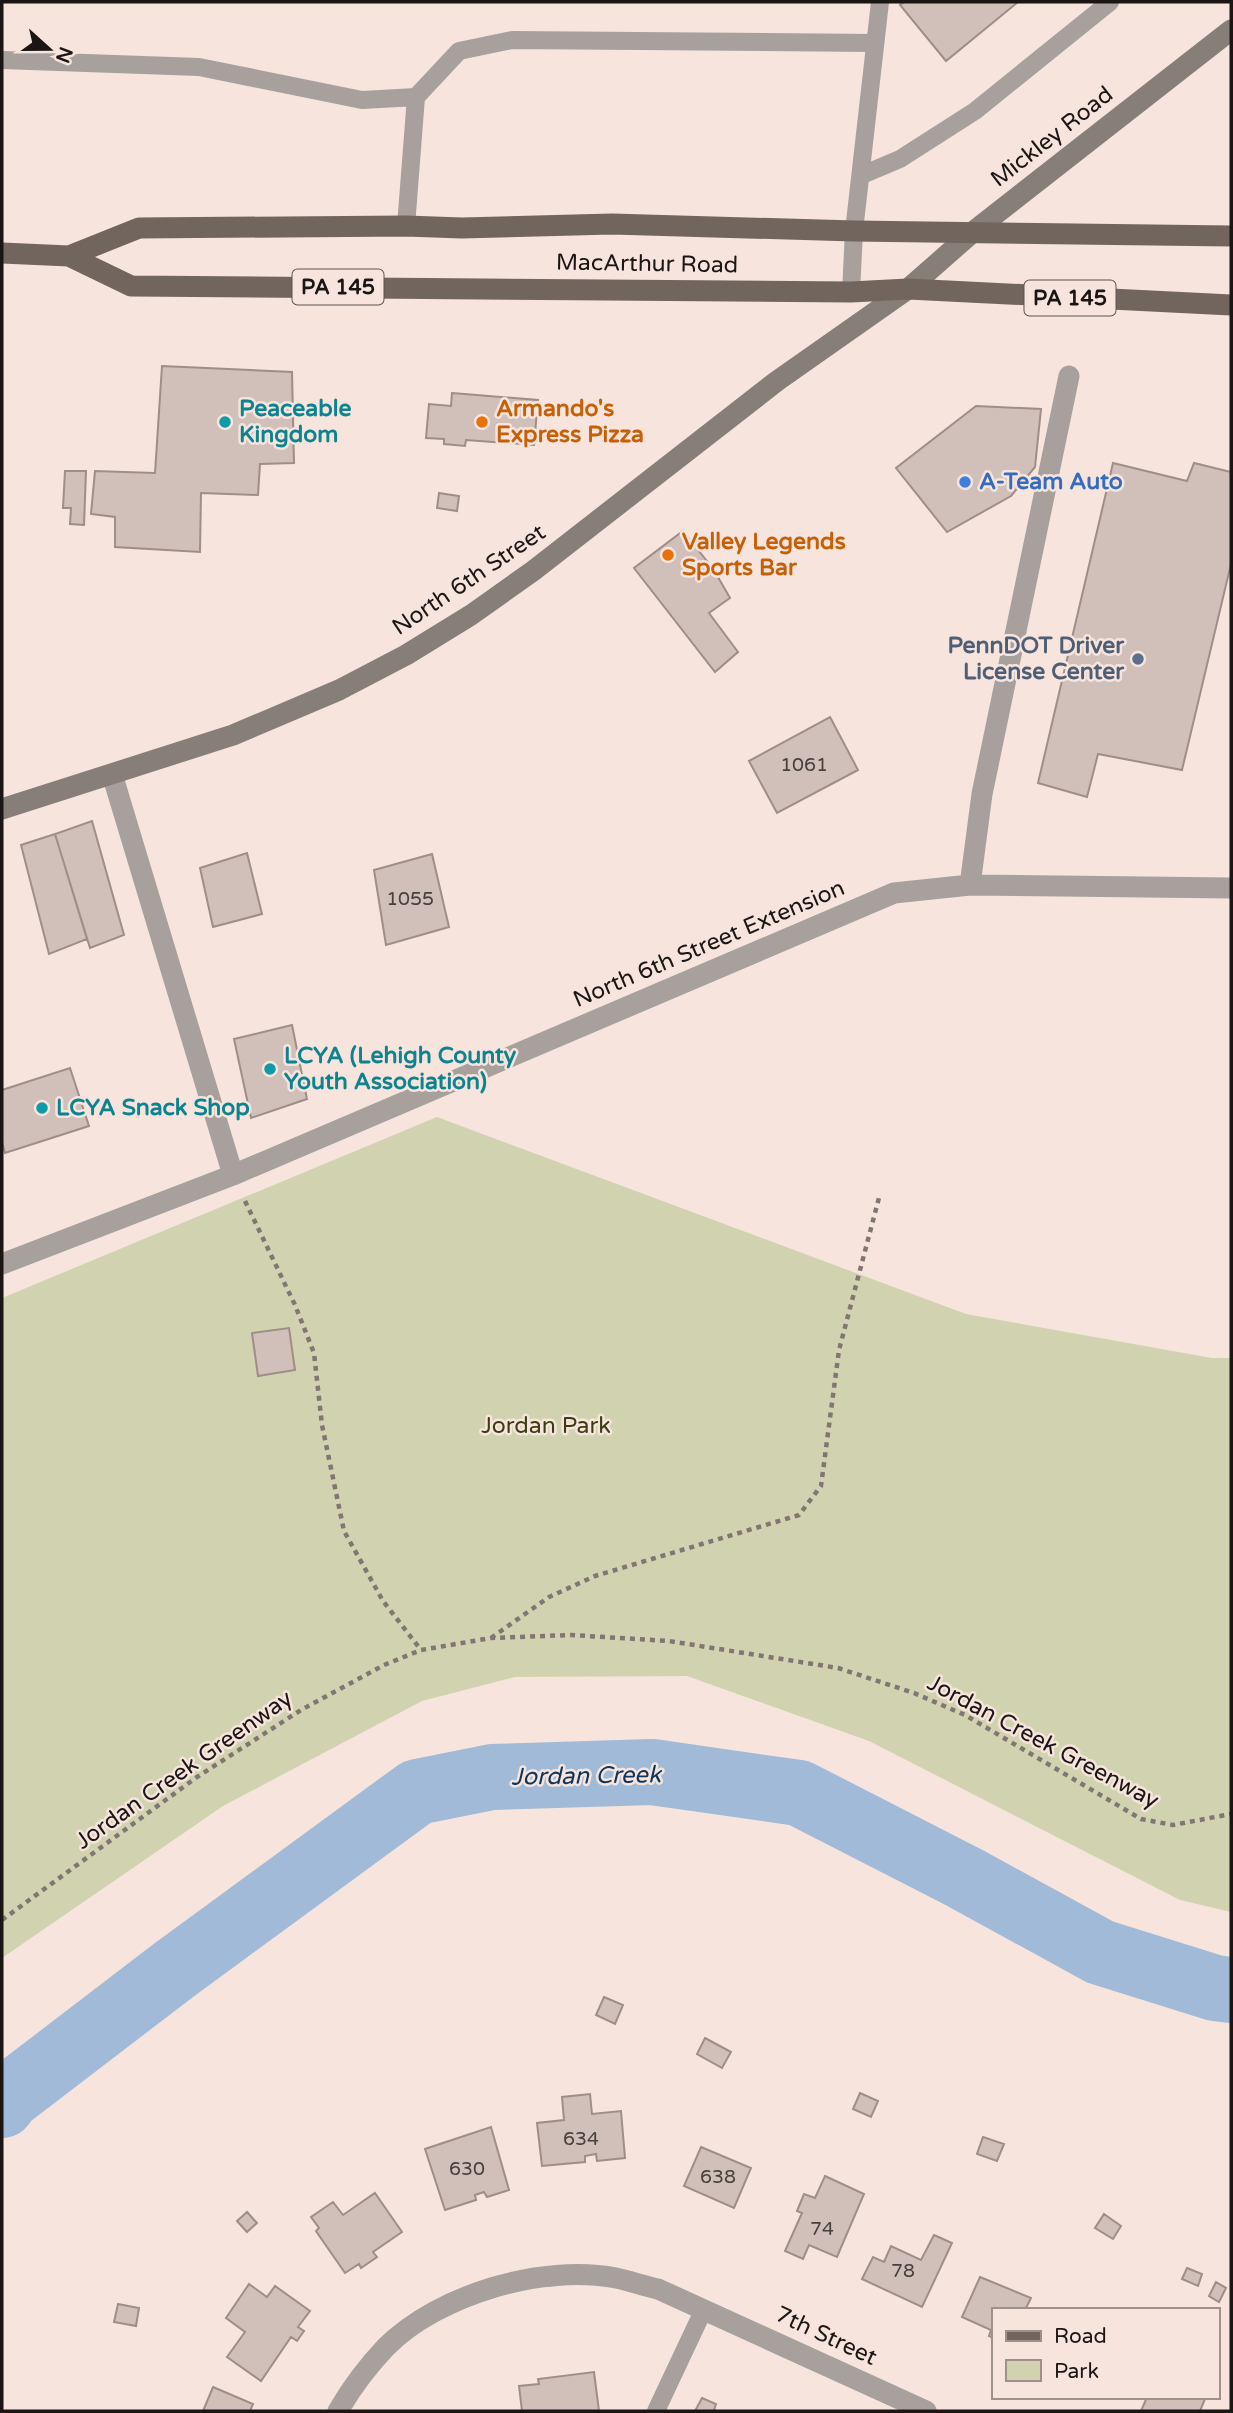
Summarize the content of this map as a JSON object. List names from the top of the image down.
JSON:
{
  "streets": {
    "main road": ["MacArthur Road", "PA 145"],
    "street": [
      "Mickley Road",
      "North 6th Street",
      "North 6th Street Extension",
      "7th Street"
    ],
    "path": ["Jordan Creek Greenway"]
  },
  "crossings": [
    ["Mickley Road", "MacArthur Road"],
    ["Mickley Road", "North 6th Street"],
    ["MacArthur Road", "North 6th Street"]
  ],
  "water": ["Jordan Creek"],
  "parks": ["Jordan Park"],
  "places": [
    "Peaceable Kingdom",
    "Armando's Express Pizza",
    "A-Team Auto",
    "Valley Legends Sports Bar",
    "PennDOT Driver License Center",
    "LCYA (Lehigh County Youth Association)",
    "LCYA Snack Shop"
  ],
  "house_numbers": [
    "1061",
    "1055",
    "634",
    "630",
    "638",
    "74",
    "78"
  ],
  "legend": ["Road", "Park"],
  "north": "right"
}
